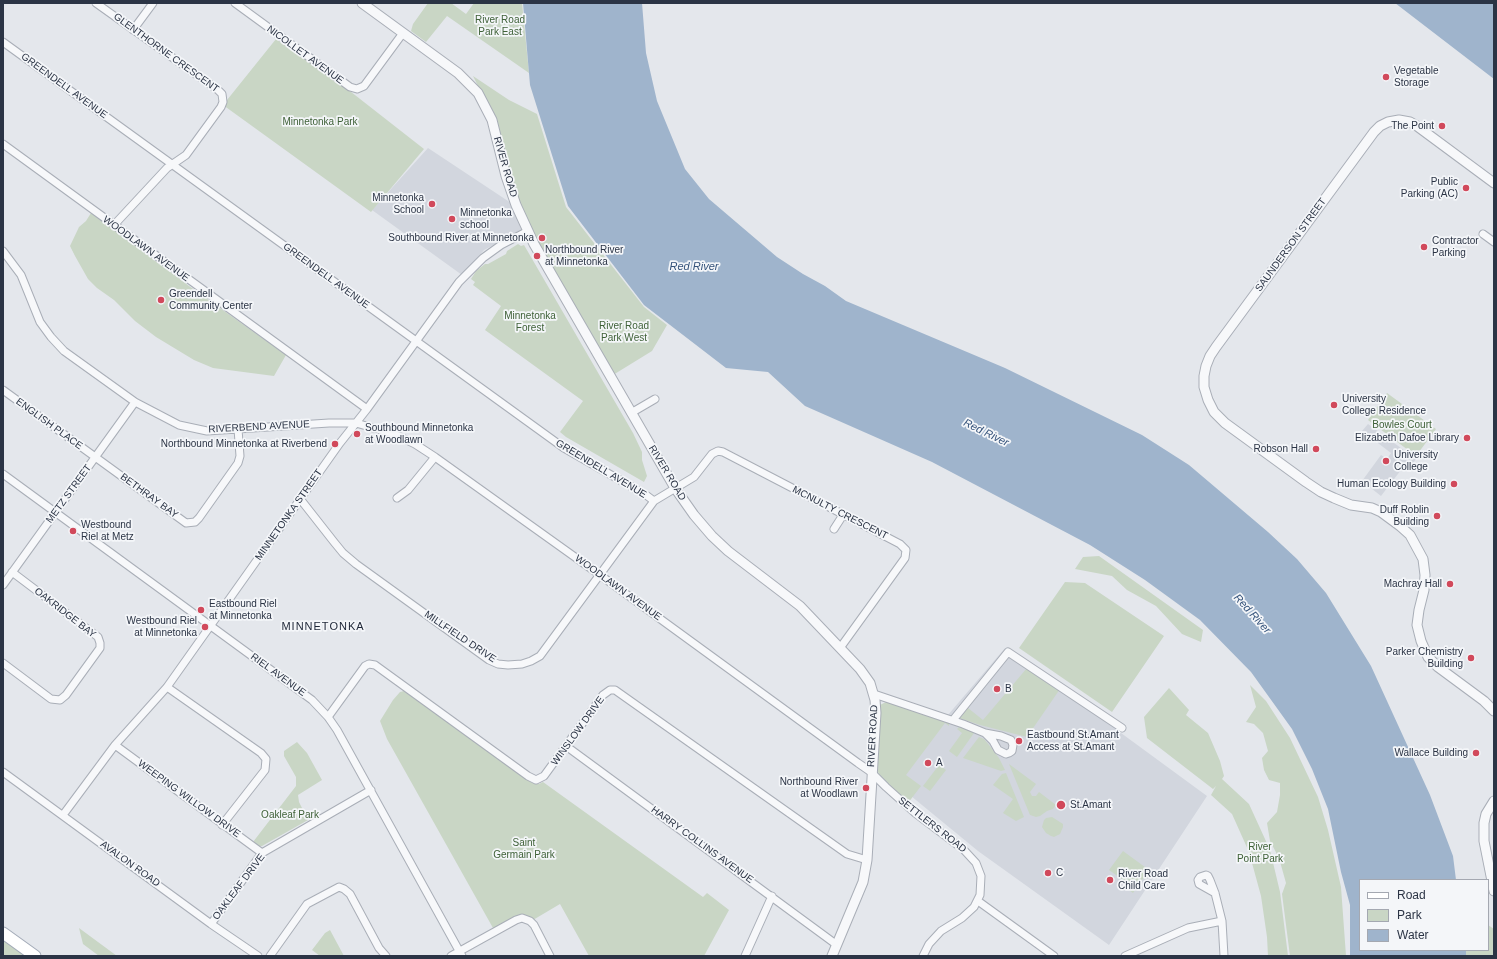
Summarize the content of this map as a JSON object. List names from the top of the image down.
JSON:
{
  "streets": {
    "street": [
      "GLENTHORNE CRESCENT",
      "NICOLLET AVENUE",
      "GREENDELL AVENUE",
      "RIVER ROAD",
      "SAUNDERSON STREET",
      "WOODLAWN AVENUE",
      "ENGLISH PLACE",
      "RIVERBEND AVENUE",
      "METZ STREET",
      "BETHRAY BAY",
      "MCNULTY CRESCENT",
      "MINNETONKA STREET",
      "OAKRIDGE BAY",
      "MILLFIELD DRIVE",
      "RIEL AVENUE",
      "WINSLOW DRIVE",
      "WEEPING WILLOW DRIVE",
      "SETTLERS ROAD",
      "HARRY COLLINS AVENUE",
      "AVALON ROAD",
      "OAKLEAF DRIVE"
    ]
  },
  "crossings": [
    ["GLENTHORNE CRESCENT", "GREENDELL AVENUE"],
    ["GLENTHORNE CRESCENT", "WOODLAWN AVENUE"],
    ["NICOLLET AVENUE", "RIVER ROAD"],
    ["GREENDELL AVENUE", "MINNETONKA STREET"],
    ["GREENDELL AVENUE", "MILLFIELD DRIVE"],
    ["RIVER ROAD", "WOODLAWN AVENUE"],
    ["RIVER ROAD", "MCNULTY CRESCENT"],
    ["RIVER ROAD", "MINNETONKA STREET"],
    ["RIVER ROAD", "MILLFIELD DRIVE"],
    ["RIVER ROAD", "WINSLOW DRIVE"],
    ["RIVER ROAD", "SETTLERS ROAD"],
    ["RIVER ROAD", "HARRY COLLINS AVENUE"],
    ["WOODLAWN AVENUE", "RIVERBEND AVENUE"],
    ["WOODLAWN AVENUE", "MINNETONKA STREET"],
    ["WOODLAWN AVENUE", "MILLFIELD DRIVE"],
    ["WOODLAWN AVENUE", "SETTLERS ROAD"],
    ["ENGLISH PLACE", "METZ STREET"],
    ["ENGLISH PLACE", "BETHRAY BAY"],
    ["RIVERBEND AVENUE", "METZ STREET"],
    ["RIVERBEND AVENUE", "BETHRAY BAY"],
    ["RIVERBEND AVENUE", "MINNETONKA STREET"],
    ["METZ STREET", "BETHRAY BAY"],
    ["METZ STREET", "OAKRIDGE BAY"],
    ["METZ STREET", "RIEL AVENUE"],
    ["MCNULTY CRESCENT", "MILLFIELD DRIVE"],
    ["MINNETONKA STREET", "MILLFIELD DRIVE"],
    ["MINNETONKA STREET", "RIEL AVENUE"],
    ["MINNETONKA STREET", "WEEPING WILLOW DRIVE"],
    ["MINNETONKA STREET", "AVALON ROAD"],
    ["RIEL AVENUE", "WINSLOW DRIVE"],
    ["RIEL AVENUE", "OAKLEAF DRIVE"],
    ["WINSLOW DRIVE", "HARRY COLLINS AVENUE"],
    ["WEEPING WILLOW DRIVE", "OAKLEAF DRIVE"],
    ["AVALON ROAD", "OAKLEAF DRIVE"]
  ],
  "districts": ["MINNETONKA"],
  "water": ["Red River"],
  "parks": [
    "River Road Park East",
    "Minnetonka Park",
    "Minnetonka Forest",
    "River Road Park West",
    "Bowles Court",
    "Oakleaf Park",
    "Saint Germain Park",
    "River Point Park"
  ],
  "places": [
    "Vegetable Storage",
    "The Point",
    "Public Parking (AC)",
    "Minnetonka School",
    "Minnetonka school",
    "Southbound River at Minnetonka",
    "Contractor Parking",
    "Northbound River at Minnetonka",
    "Greendell Community Center",
    "University College Residence",
    "Southbound Minnetonka at Woodlawn",
    "Elizabeth Dafoe Library",
    "Northbound Minnetonka at Riverbend",
    "Robson Hall",
    "University College",
    "Human Ecology Building",
    "Duff Roblin Building",
    "Westbound Riel at Metz",
    "Machray Hall",
    "Eastbound Riel at Minnetonka",
    "Westbound Riel at Minnetonka",
    "Parker Chemistry Building",
    "B",
    "Eastbound St.Amant Access at St.Amant",
    "Wallace Building",
    "A",
    "Northbound River at Woodlawn",
    "St.Amant",
    "C",
    "River Road Child Care"
  ],
  "legend": ["Road", "Park", "Water"]
}
